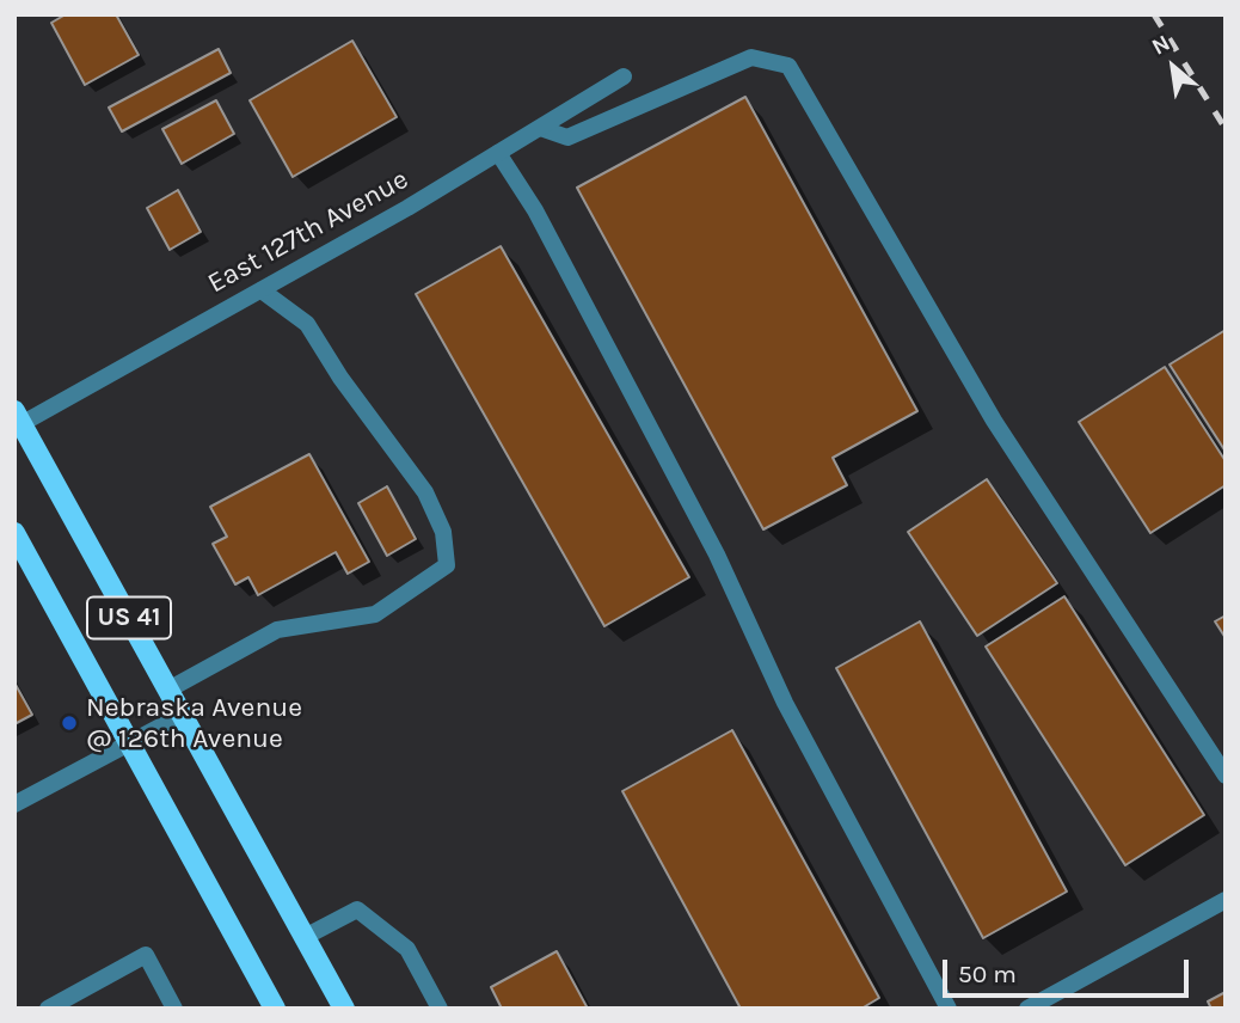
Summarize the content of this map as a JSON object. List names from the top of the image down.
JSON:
{
  "streets": {
    "main road": ["US 41"],
    "street": ["East 127th Avenue"]
  },
  "crossings": [
    ["East 127th Avenue", "US 41"]
  ],
  "places": ["Nebraska Avenue @ 126th Avenue"],
  "scale_bar": "50 m",
  "north": "top left"
}
